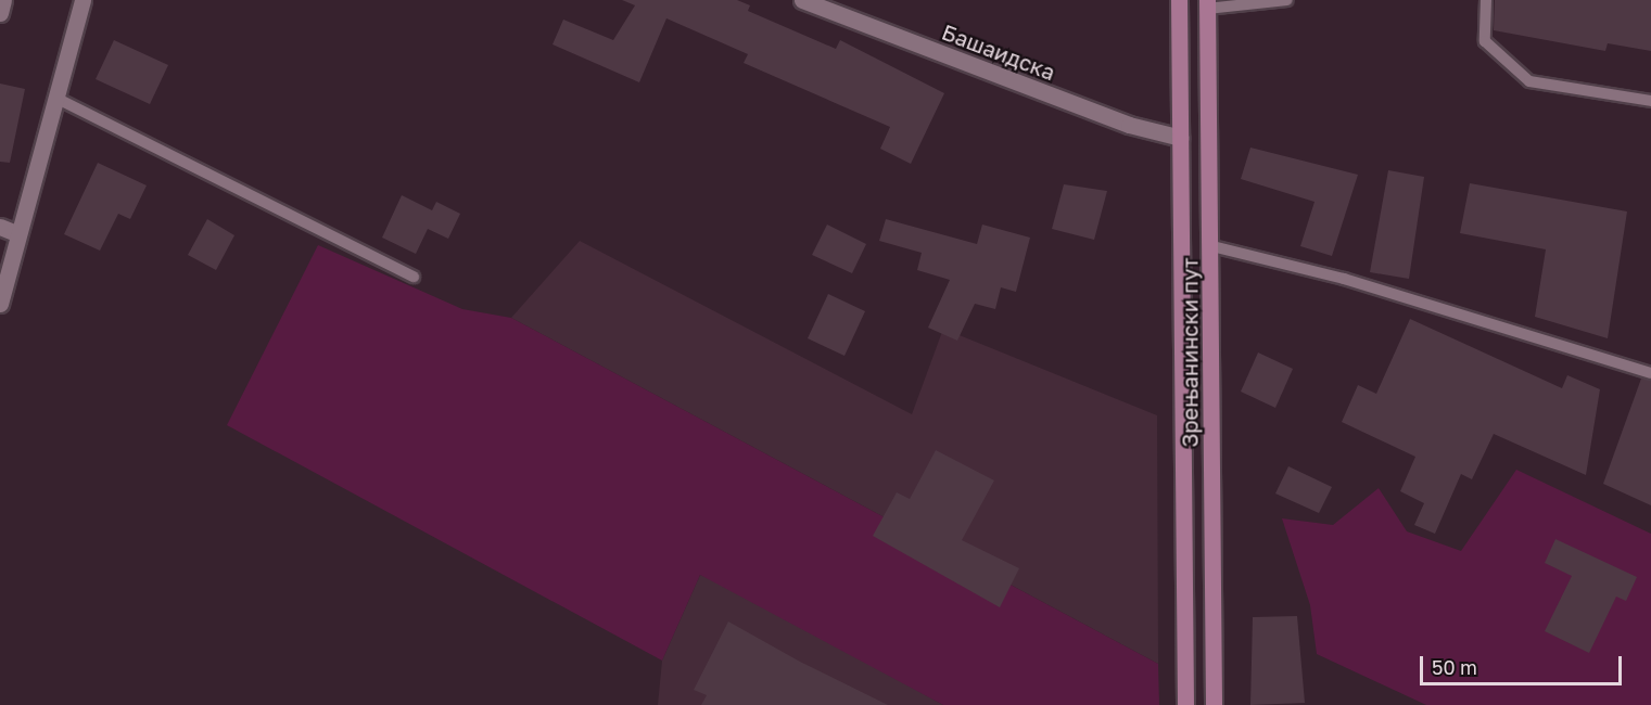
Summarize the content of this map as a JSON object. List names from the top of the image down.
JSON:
{
  "streets": {
    "main road": ["Зрењанински пут"],
    "street": ["Башаидска"]
  },
  "crossings": [
    ["Башаидска", "Зрењанински пут"]
  ],
  "scale_bar": "50 m"
}
